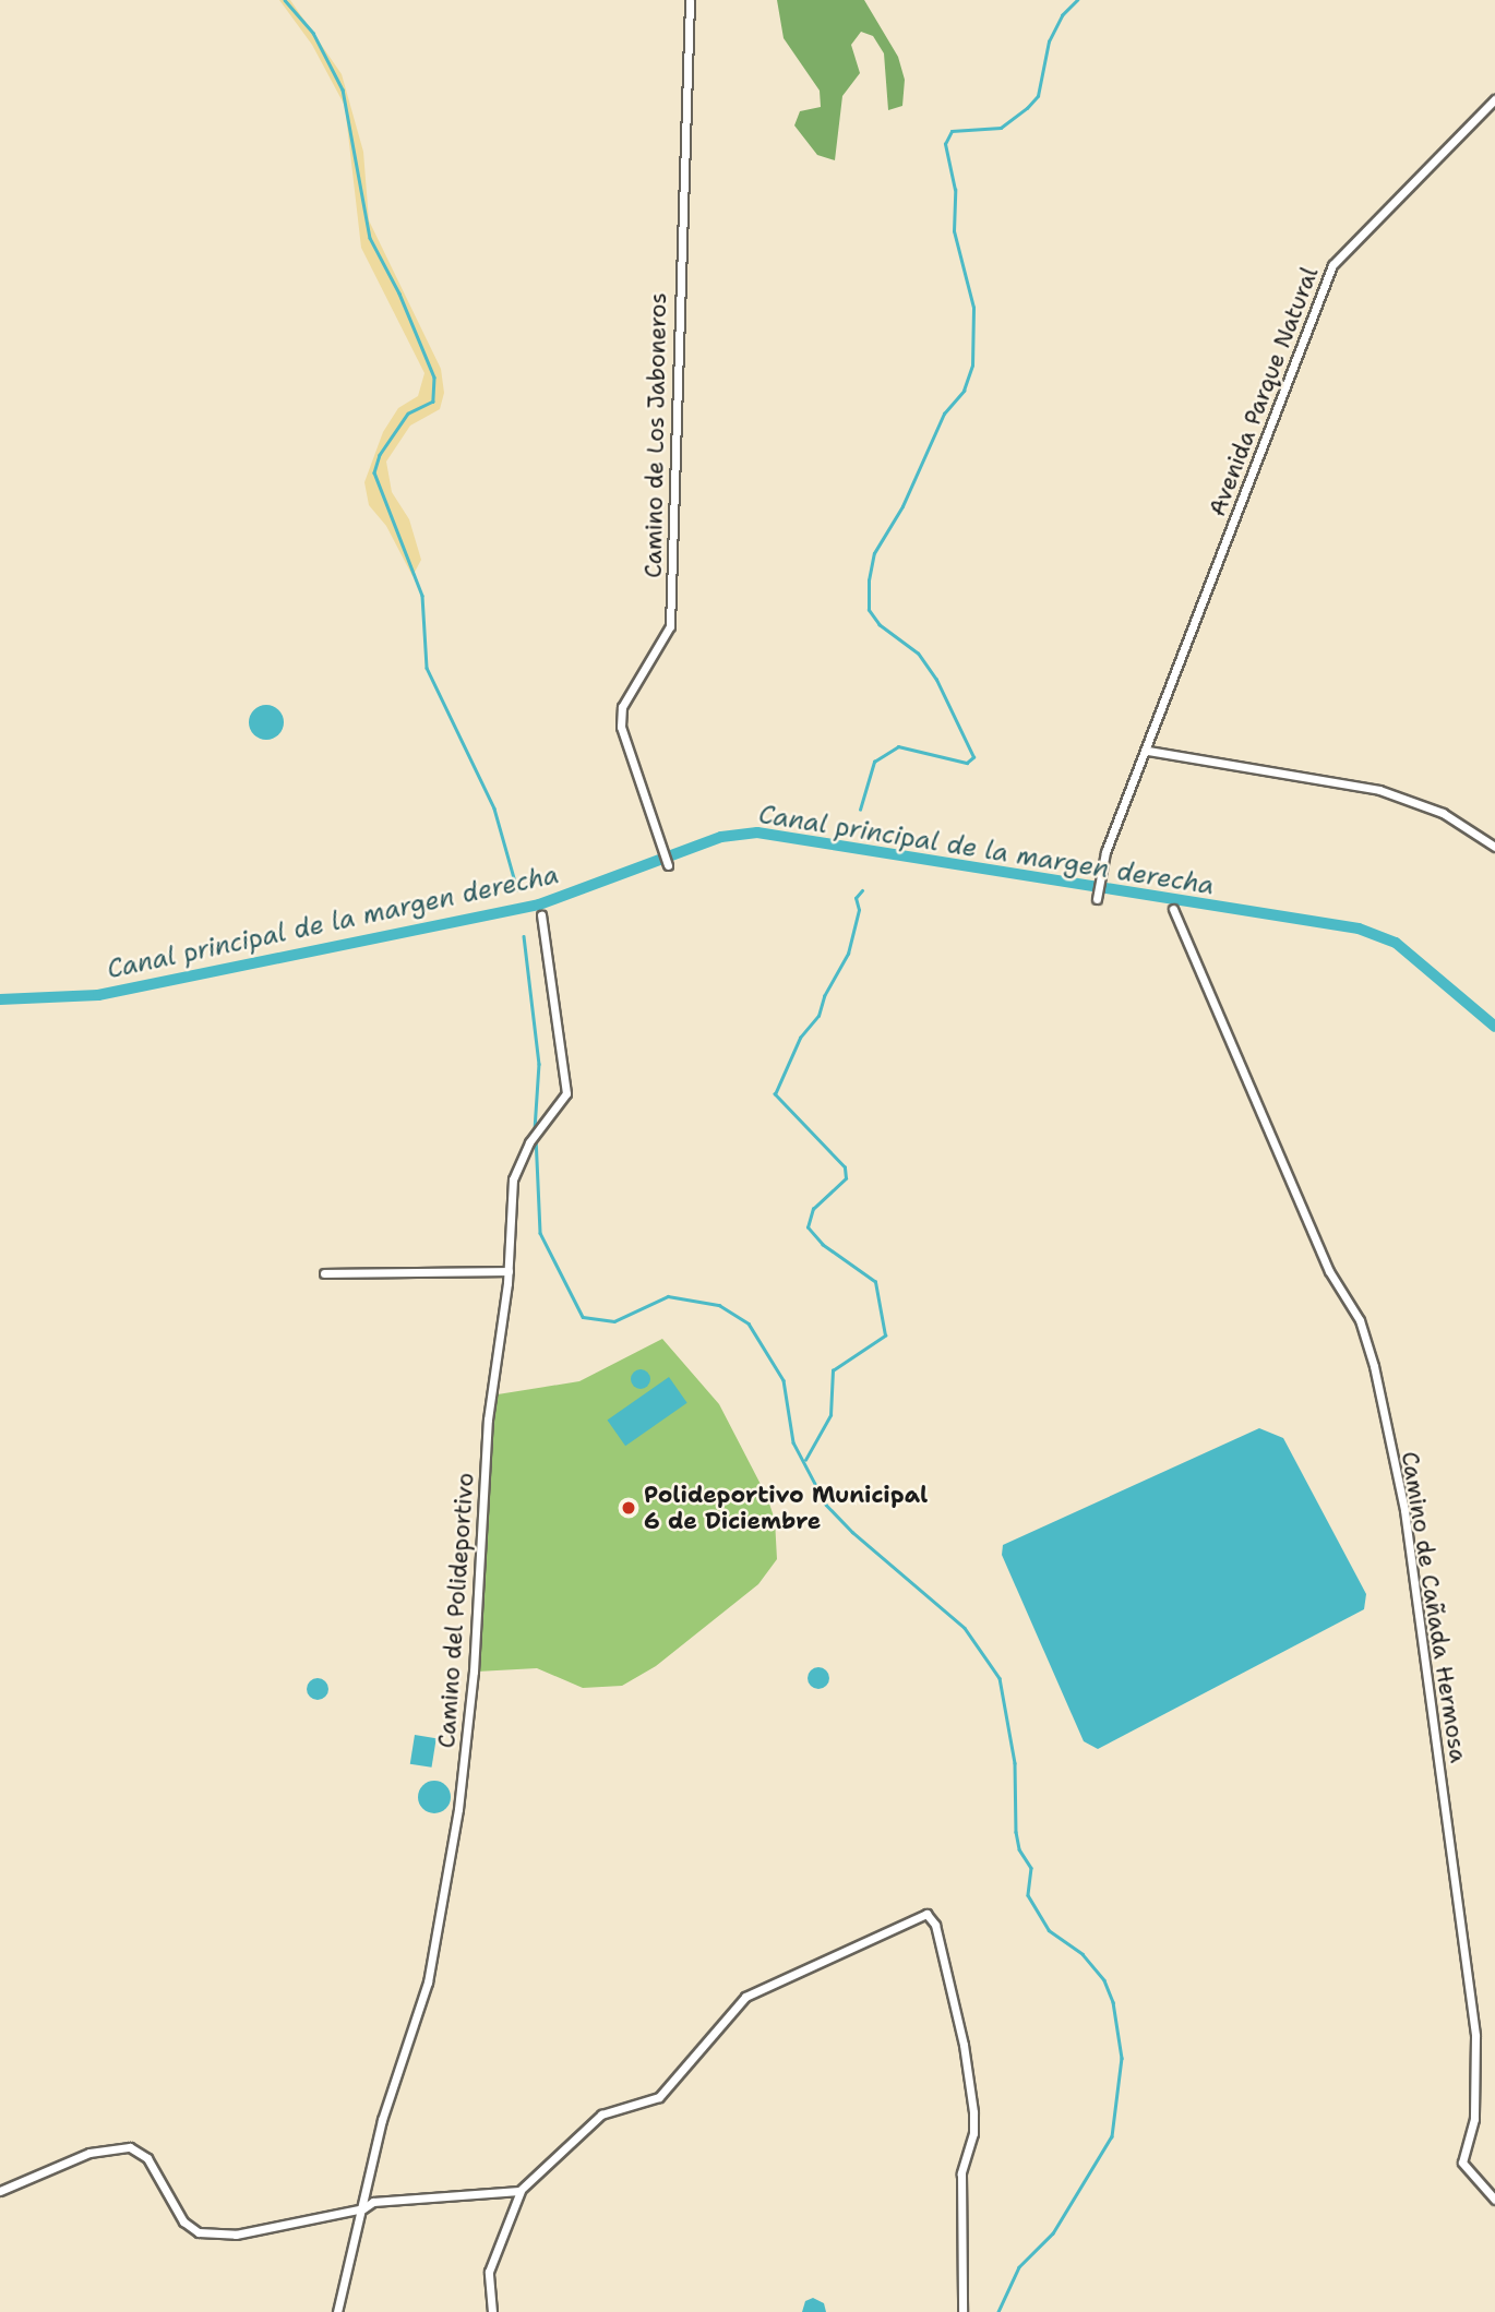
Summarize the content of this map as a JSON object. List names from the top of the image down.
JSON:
{
  "streets": {
    "street": [
      "Avenida Parque Natural",
      "Camino de Los Jaboneros",
      "Camino de Cañada Hermosa",
      "Camino del Polideportivo"
    ]
  },
  "water": ["Canal principal de la margen derecha"],
  "places": ["Polideportivo Municipal 6 de Diciembre"]
}
